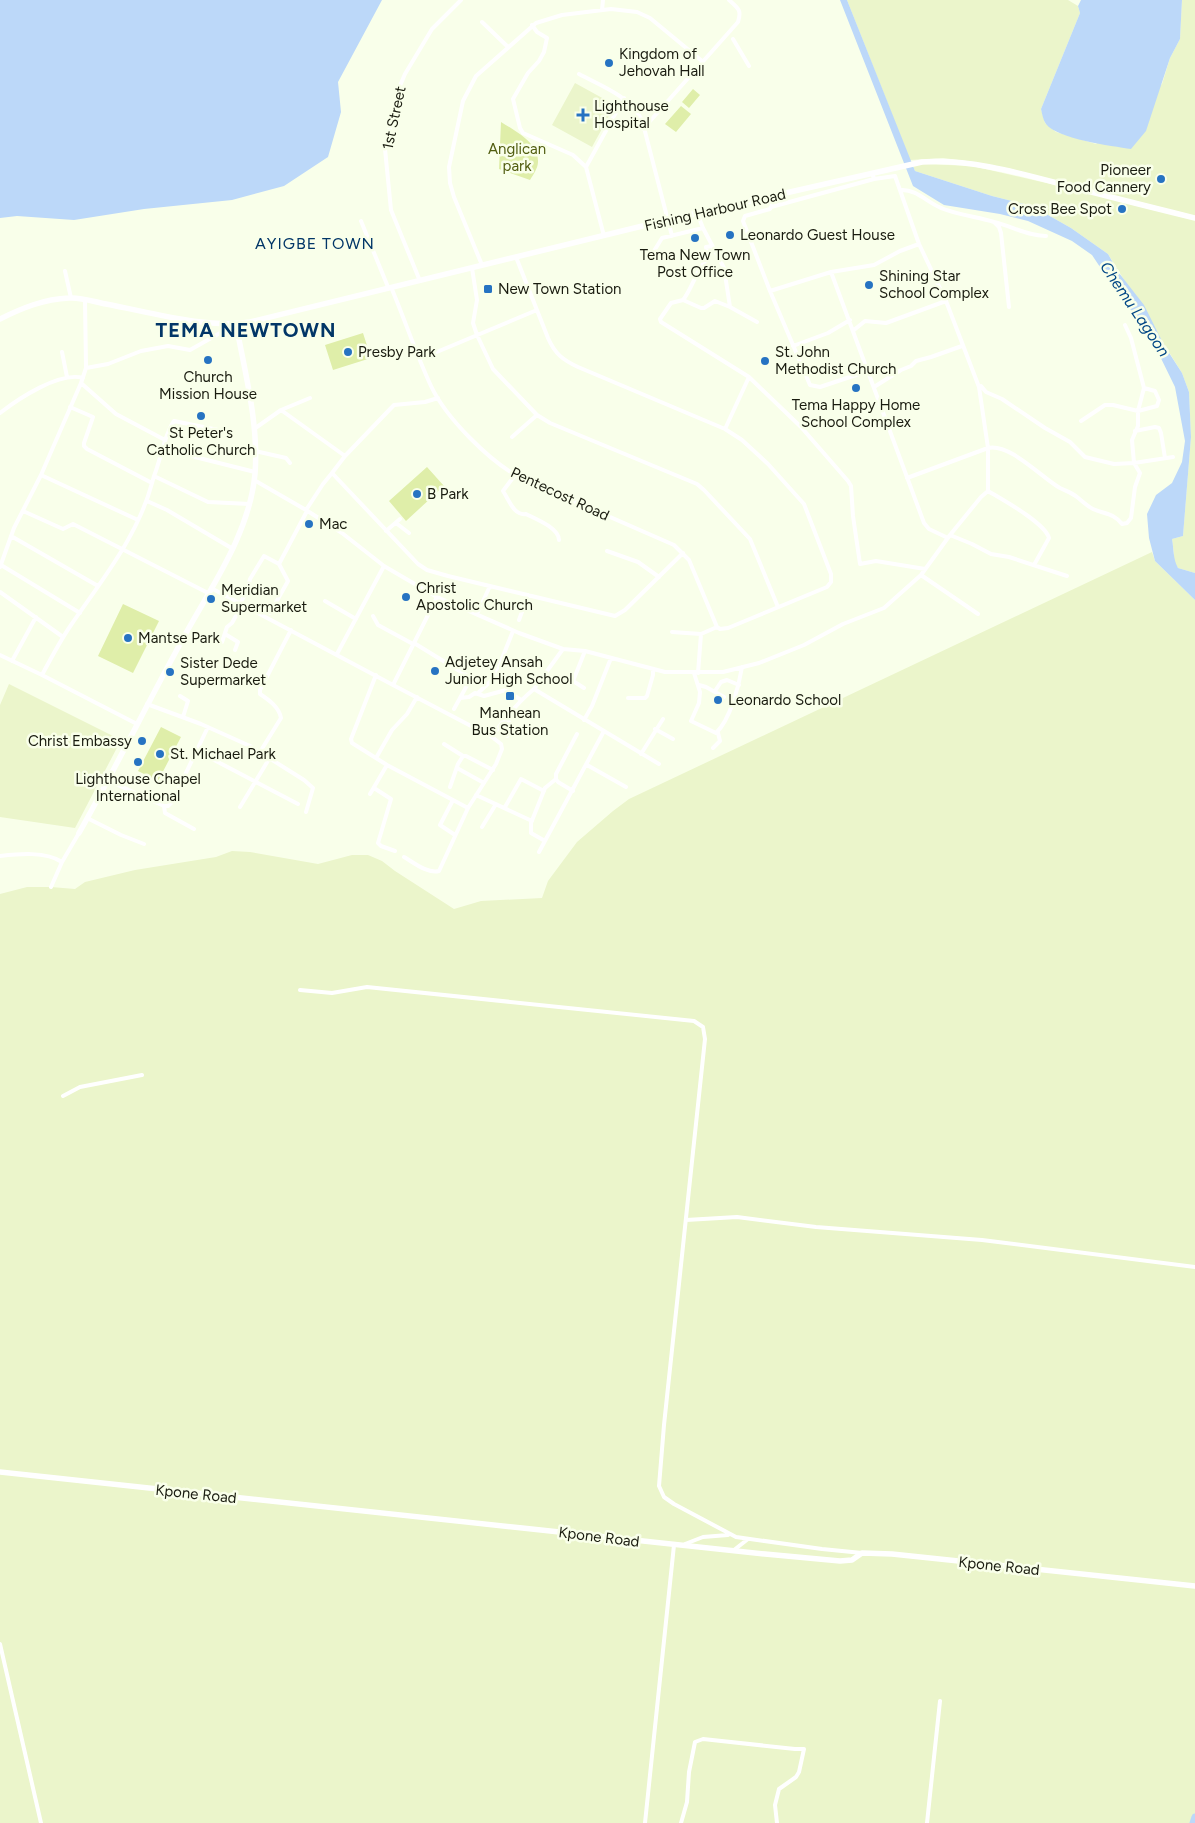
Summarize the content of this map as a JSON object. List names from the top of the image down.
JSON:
{
  "streets": {
    "street": [
      "1st Street",
      "Fishing Harbour Road",
      "Pentecost Road",
      "Kpone Road"
    ]
  },
  "crossings": [
    ["1st Street", "Fishing Harbour Road"],
    ["Fishing Harbour Road", "Pentecost Road"]
  ],
  "districts": ["AYIGBE TOWN", "TEMA NEWTOWN"],
  "water": ["Chemu Lagoon"],
  "parks": ["Anglican park"],
  "places": {
    "other": [
      "Kingdom of Jehovah Hall",
      "Pioneer Food Cannery",
      "Cross Bee Spot",
      "Leonardo Guest House",
      "Tema New Town Post Office",
      "Shining Star School Complex",
      "Presby Park",
      "Church Mission House",
      "St. John Methodist Church",
      "Tema Happy Home School Complex",
      "St Peter's Catholic Church",
      "B Park",
      "Mac",
      "Christ Apostolic Church",
      "Meridian Supermarket",
      "Mantse Park",
      "Adjetey Ansah Junior High School",
      "Sister Dede Supermarket",
      "Leonardo School",
      "Christ Embassy",
      "St. Michael Park",
      "Lighthouse Chapel International"
    ],
    "health": ["Lighthouse Hospital"],
    "transit": ["New Town Station", "Manhean Bus Station"]
  }
}
